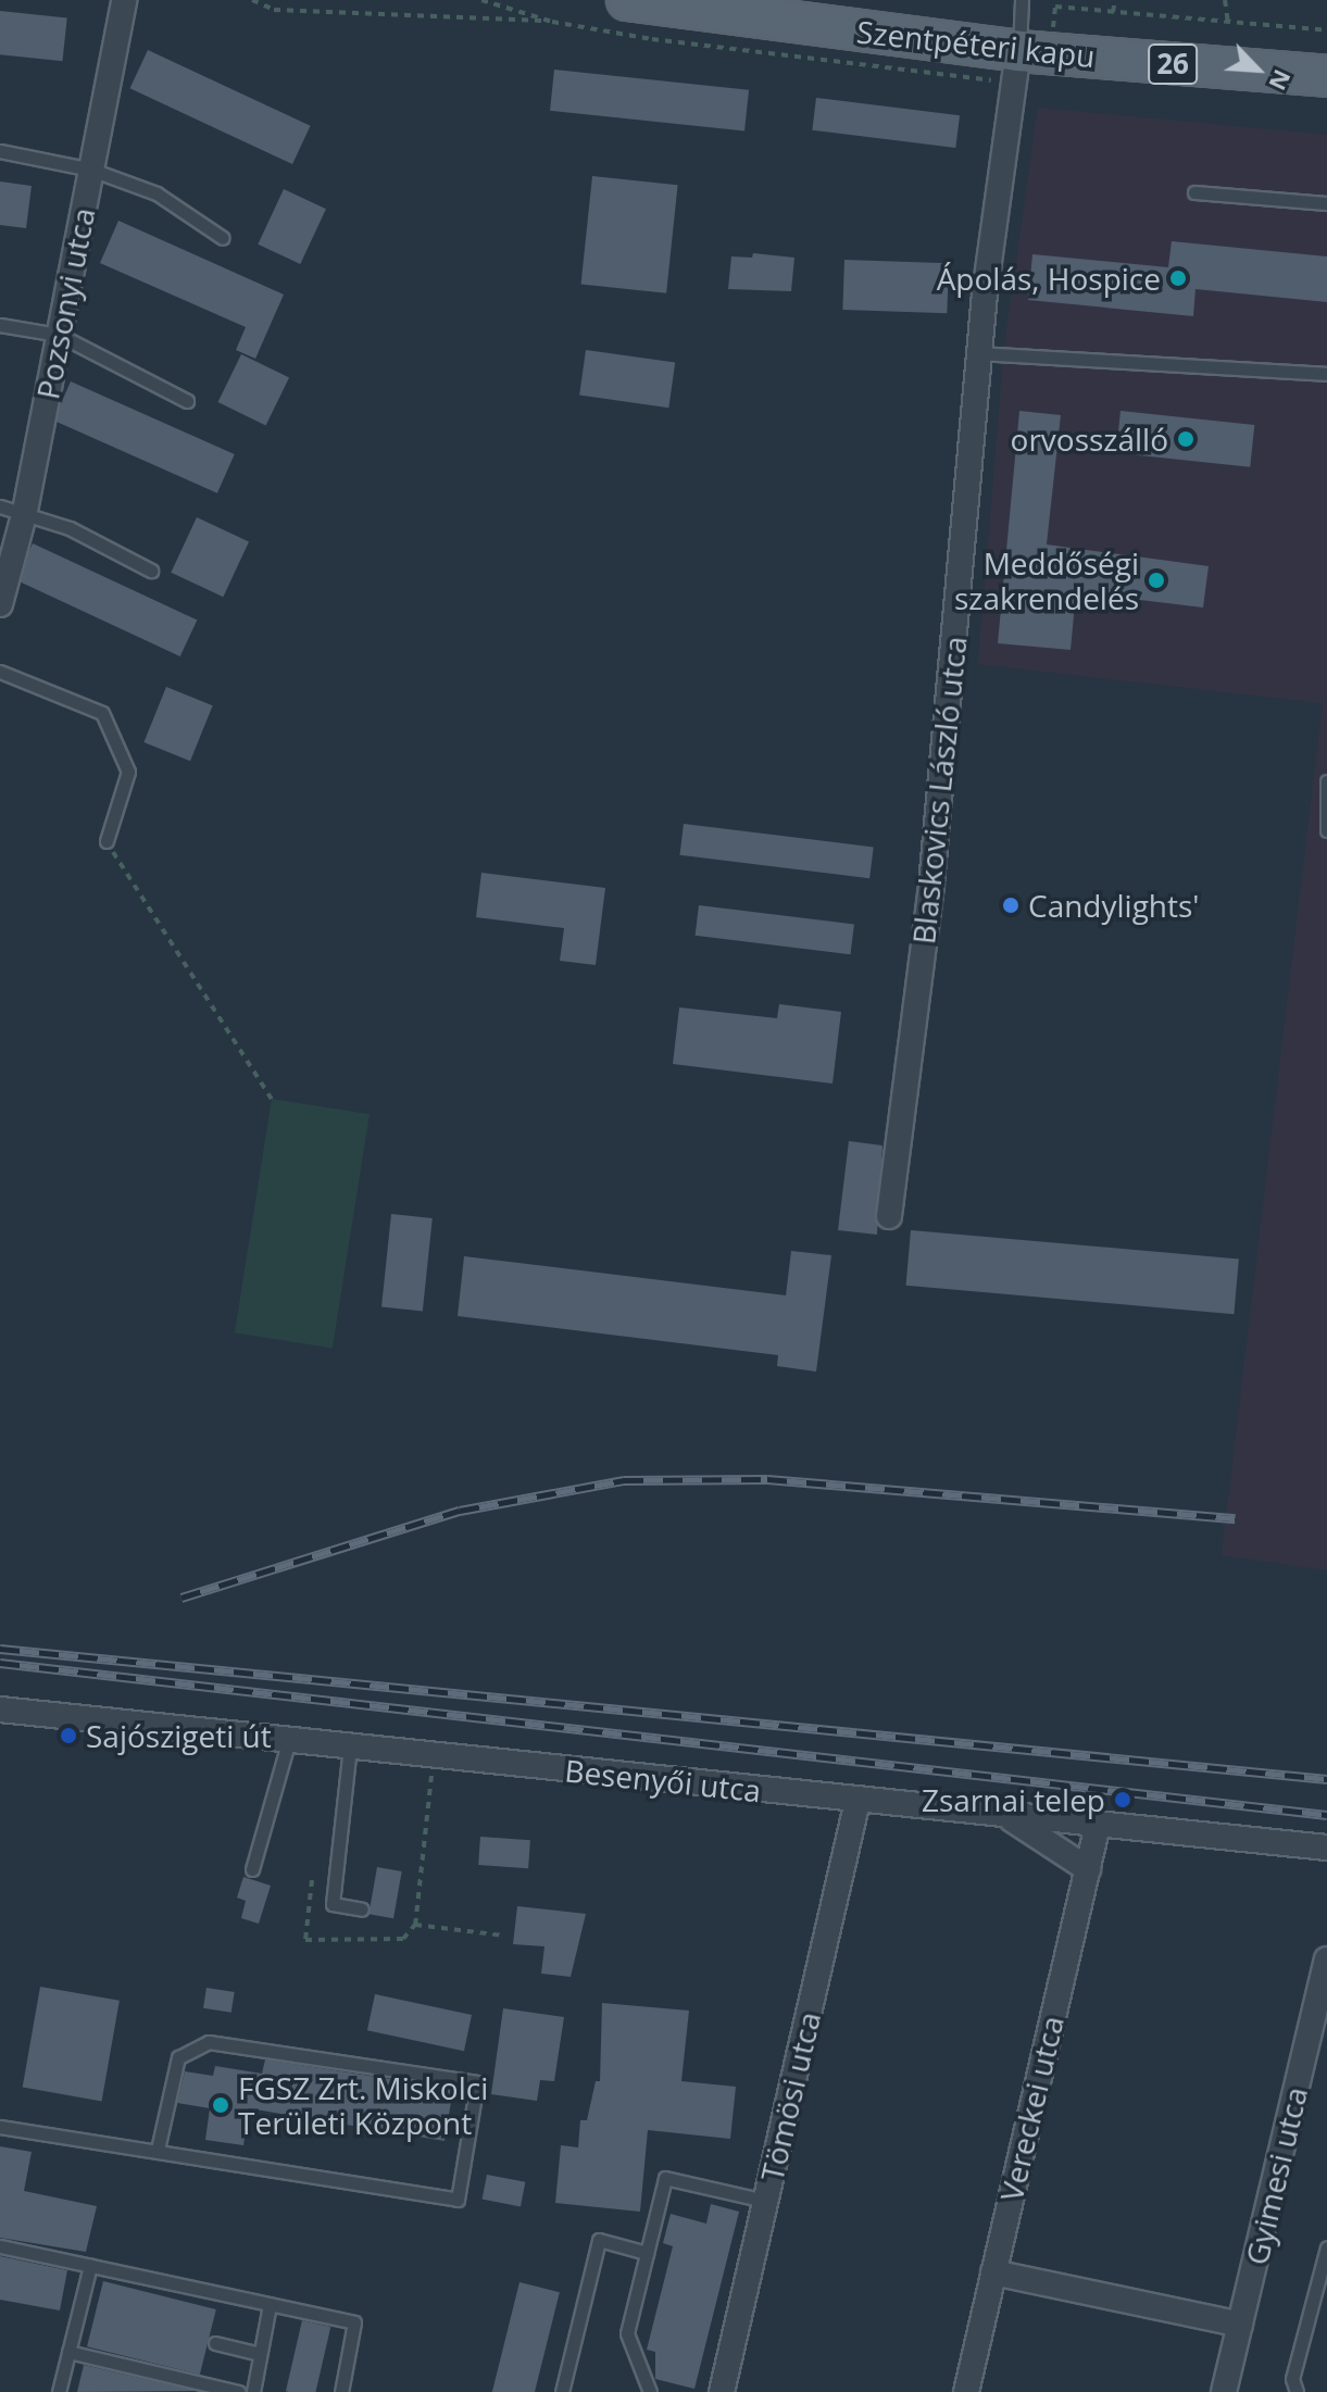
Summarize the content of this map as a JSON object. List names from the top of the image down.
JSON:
{
  "streets": {
    "main road": ["Szentpéteri kapu", "26"],
    "street": [
      "Pozsonyi utca",
      "Blaskovics László utca",
      "Besenyői utca",
      "Tömösi utca",
      "Vereckei utca",
      "Gyimesi utca"
    ]
  },
  "crossings": [
    ["Szentpéteri kapu", "Blaskovics László utca"],
    ["Besenyői utca", "Tömösi utca"],
    ["Besenyői utca", "Vereckei utca"]
  ],
  "places": [
    "Ápolás, Hospice",
    "orvosszálló",
    "Meddőségi szakrendelés",
    "Candylights'",
    "Sajószigeti út",
    "Zsarnai telep",
    "FGSZ Zrt. Miskolci Területi Központ"
  ],
  "north": "bottom right"
}
